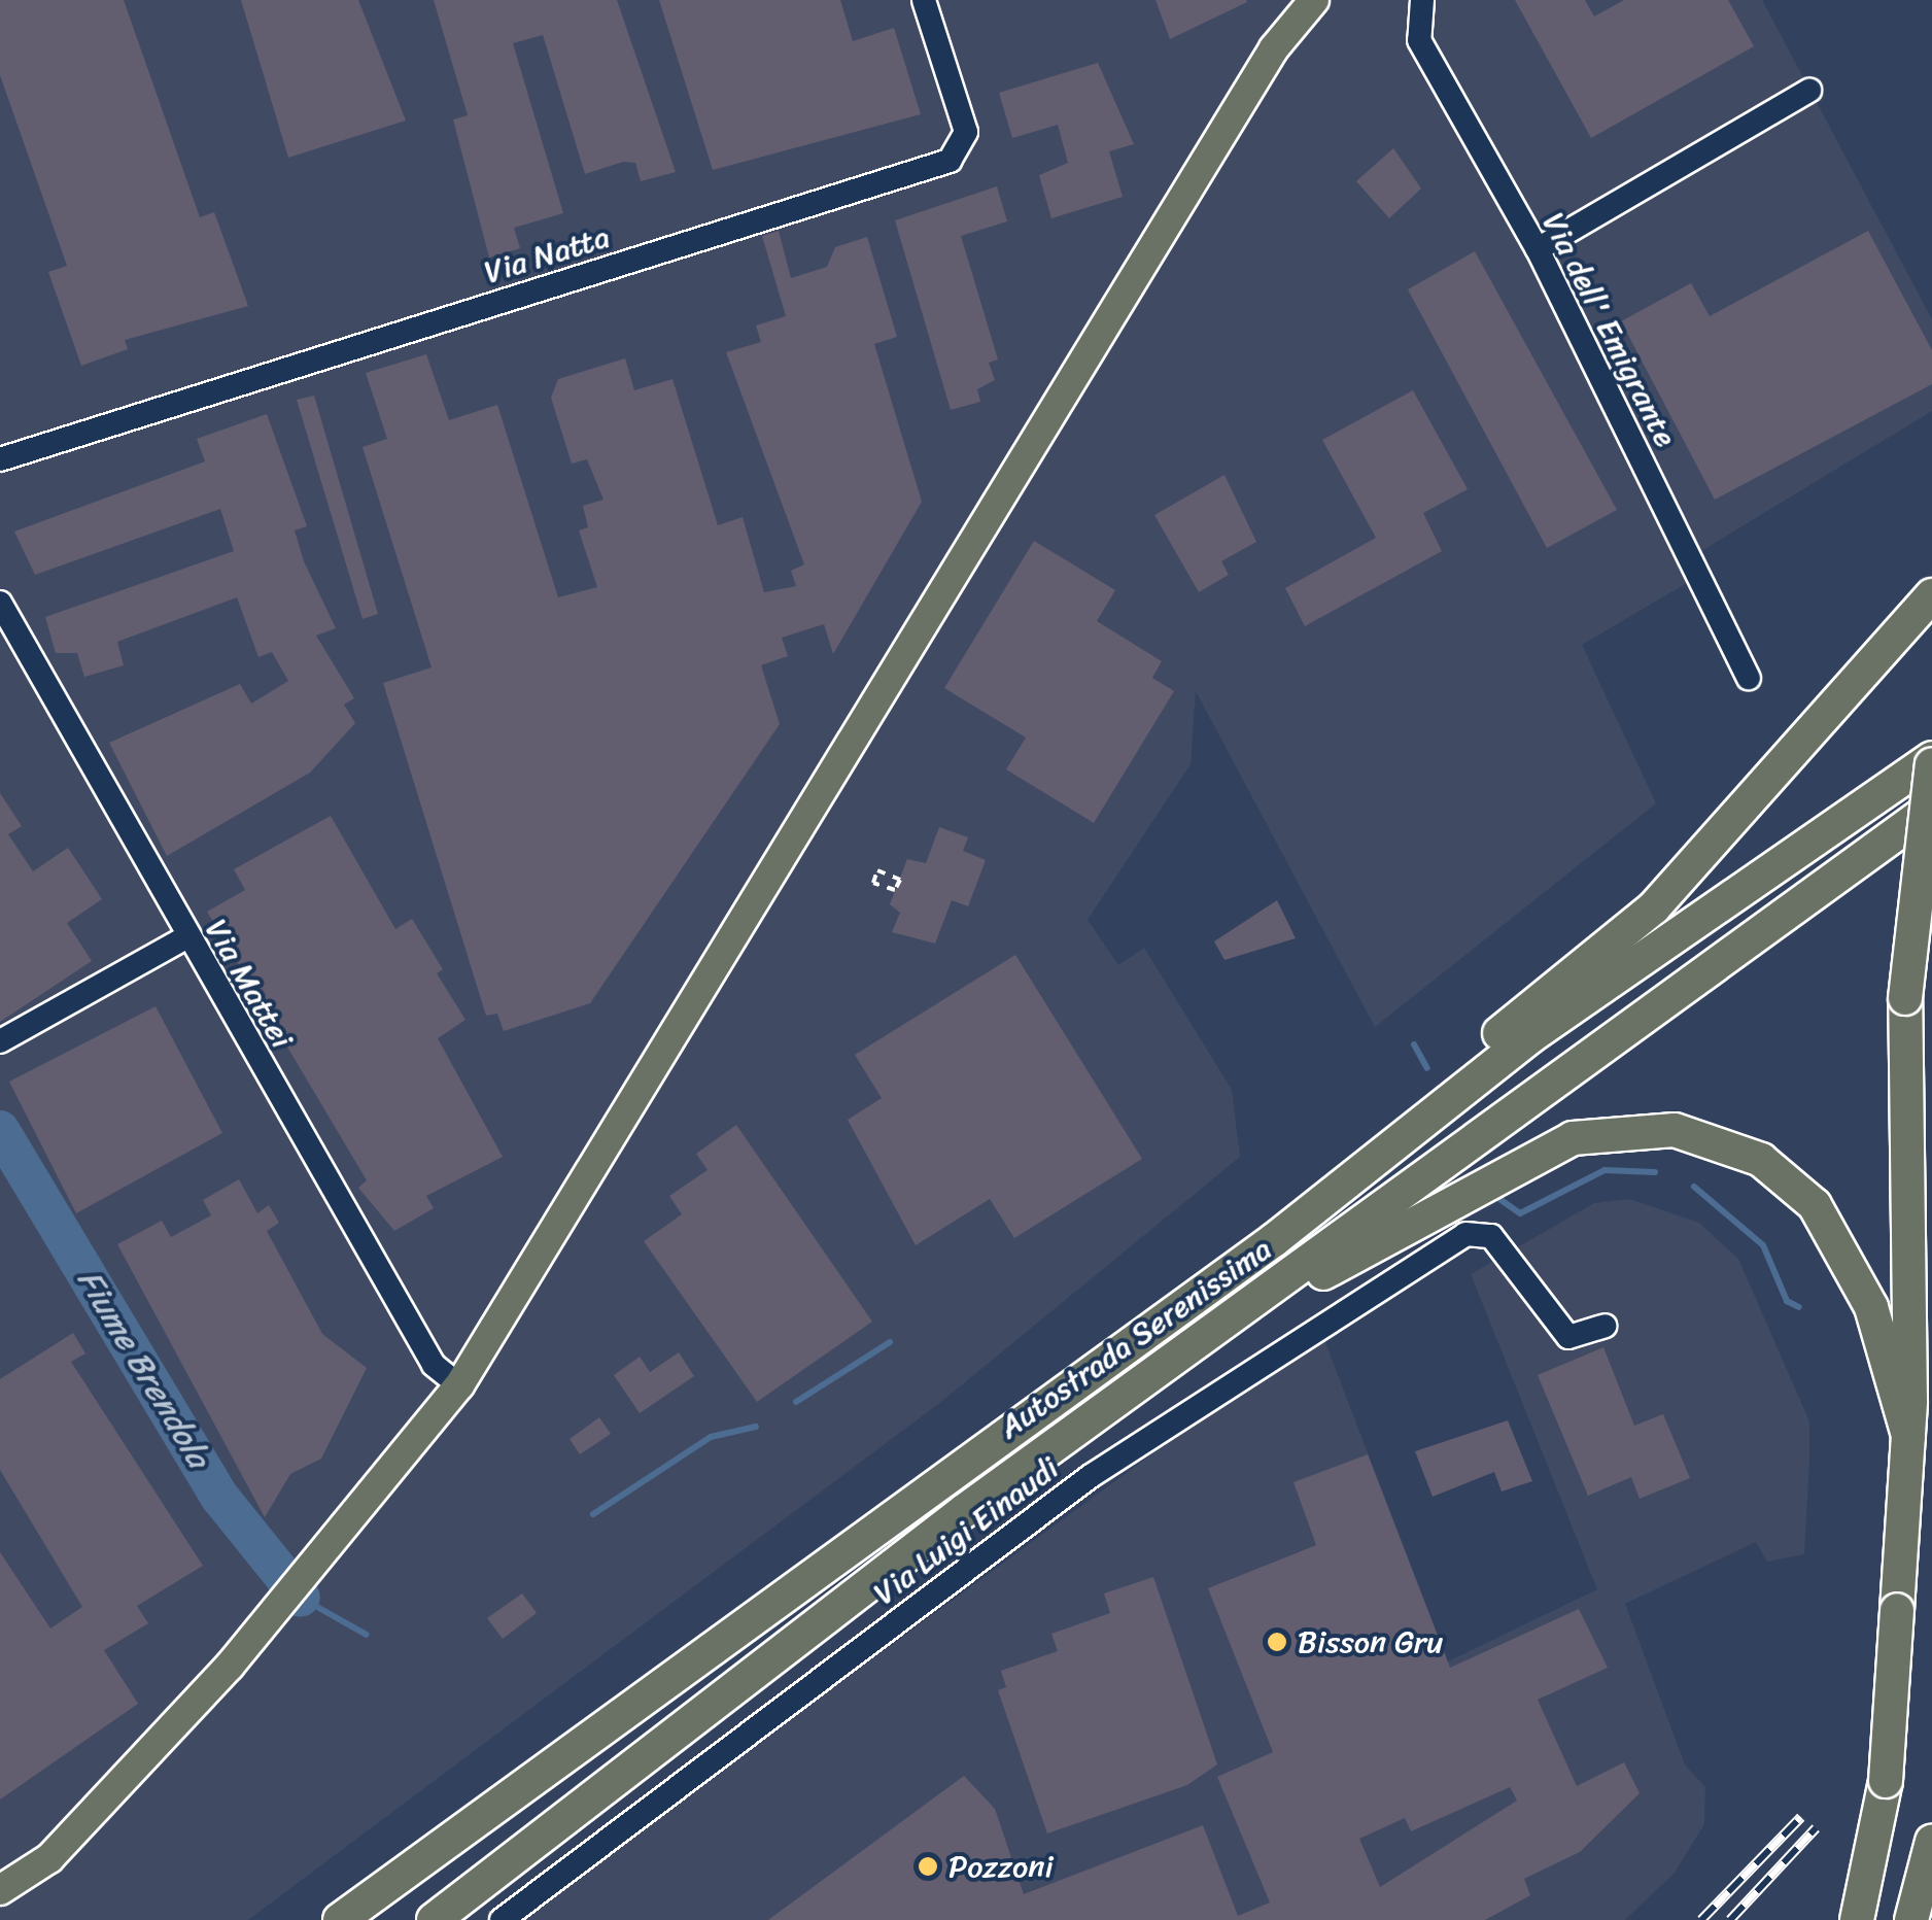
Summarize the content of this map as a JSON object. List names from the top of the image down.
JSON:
{
  "streets": {
    "highway": ["Autostrada Serenissima"],
    "street": [
      "Via Natta",
      "Via dell' Emigrante",
      "Via Mattei",
      "Via Luigi Einaudi"
    ]
  },
  "water": ["Fiume Brendola"],
  "places": ["Bisson Gru", "Pozzoni"]
}
